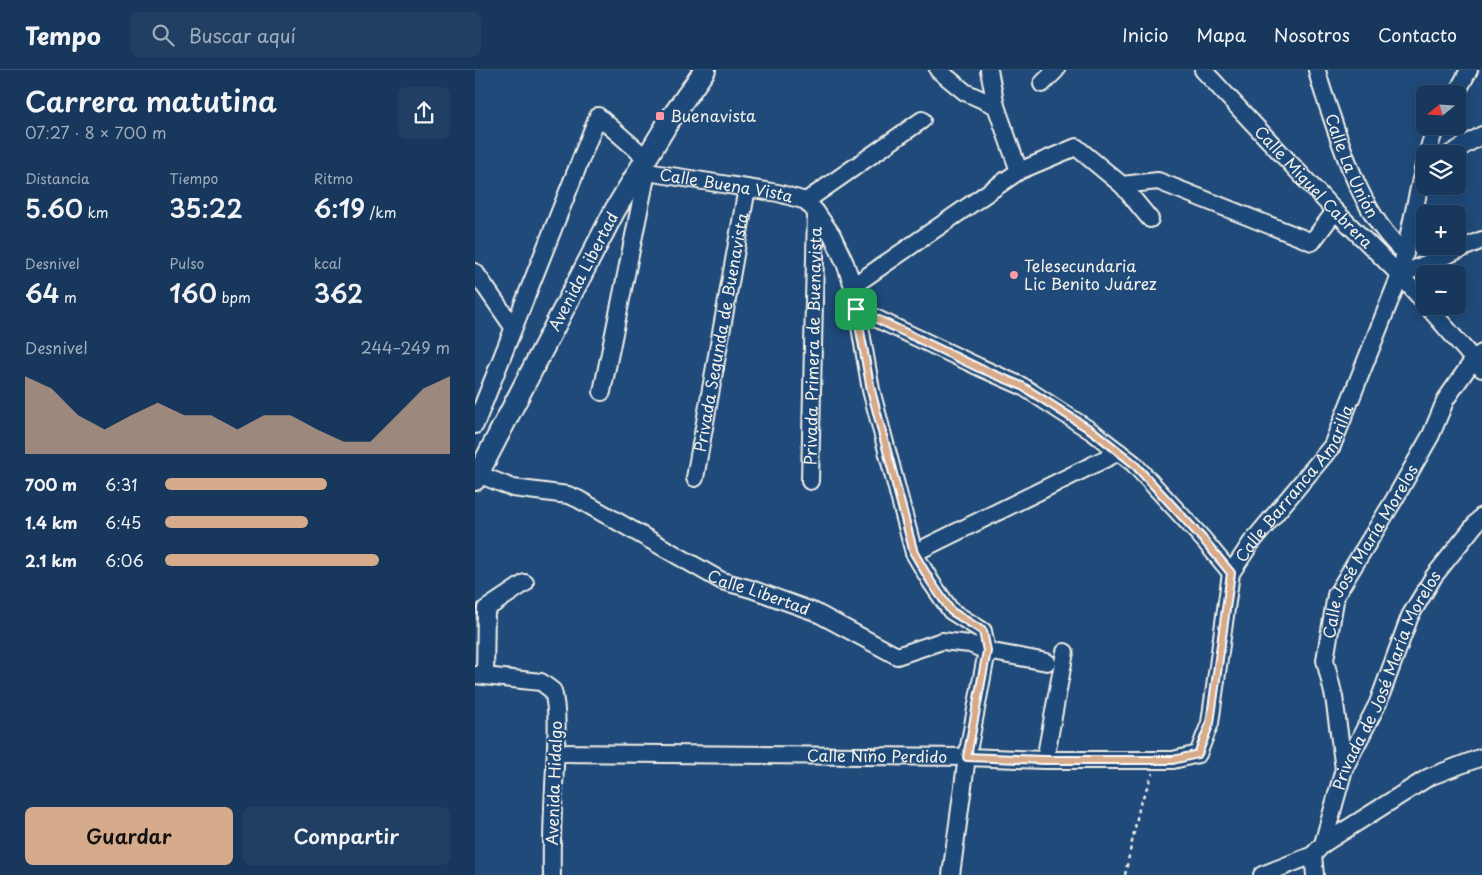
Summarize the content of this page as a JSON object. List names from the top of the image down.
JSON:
{
  "streets": {
    "main road": ["Avenida Libertad"],
    "street": [
      "Calle La Unión",
      "Calle Buena Vista",
      "Calle Miguel Cabrera",
      "Privada Segunda de Buenavista",
      "Privada Primera de Buenavista",
      "Calle Barranca Amarilla",
      "Calle José María Morelos",
      "Calle Libertad",
      "Privada de José María Morelos",
      "Calle Niño Perdido",
      "Avenida Hidalgo"
    ]
  },
  "crossings": [
    ["Calle La Unión", "Calle Barranca Amarilla"],
    ["Calle Buena Vista", "Avenida Libertad"],
    ["Calle Buena Vista", "Privada Segunda de Buenavista"],
    ["Calle Buena Vista", "Privada Primera de Buenavista"],
    ["Calle Miguel Cabrera", "Calle Barranca Amarilla"],
    ["Calle Miguel Cabrera", "Calle José María Morelos"],
    ["Avenida Libertad", "Calle Libertad"],
    ["Calle Barranca Amarilla", "Calle Niño Perdido"],
    ["Calle José María Morelos", "Privada de José María Morelos"],
    ["Calle Niño Perdido", "Avenida Hidalgo"]
  ],
  "places": {
    "transit": ["Buenavista"],
    "other": ["Telesecundaria Lic Benito Juárez"]
  },
  "north": "left",
  "page": {
    "header": "Tempo",
    "search": "Buscar aquí",
    "nav": [
      "Inicio",
      "Mapa",
      "Nosotros",
      "Contacto"
    ],
    "heading": ["Carrera matutina", "07:27 · 8 × 700 m"],
    "map_buttons": ["+", "−"],
    "stats": [
      ["Distancia", "5.60 km"],
      ["Tiempo", "35:22"],
      ["Ritmo", "6:19 /km"],
      ["Desnivel", "64 m"],
      ["Pulso", "160 bpm"],
      ["kcal", "362"]
    ],
    "chart": ["Desnivel", "244–249 m"],
    "list": [
      {
        "name": "700 m",
        "note": "6:31"
      },
      {
        "name": "1.4 km",
        "note": "6:45"
      },
      {
        "name": "2.1 km",
        "note": "6:06"
      }
    ],
    "buttons": ["Guardar", "Compartir"]
  }
}
